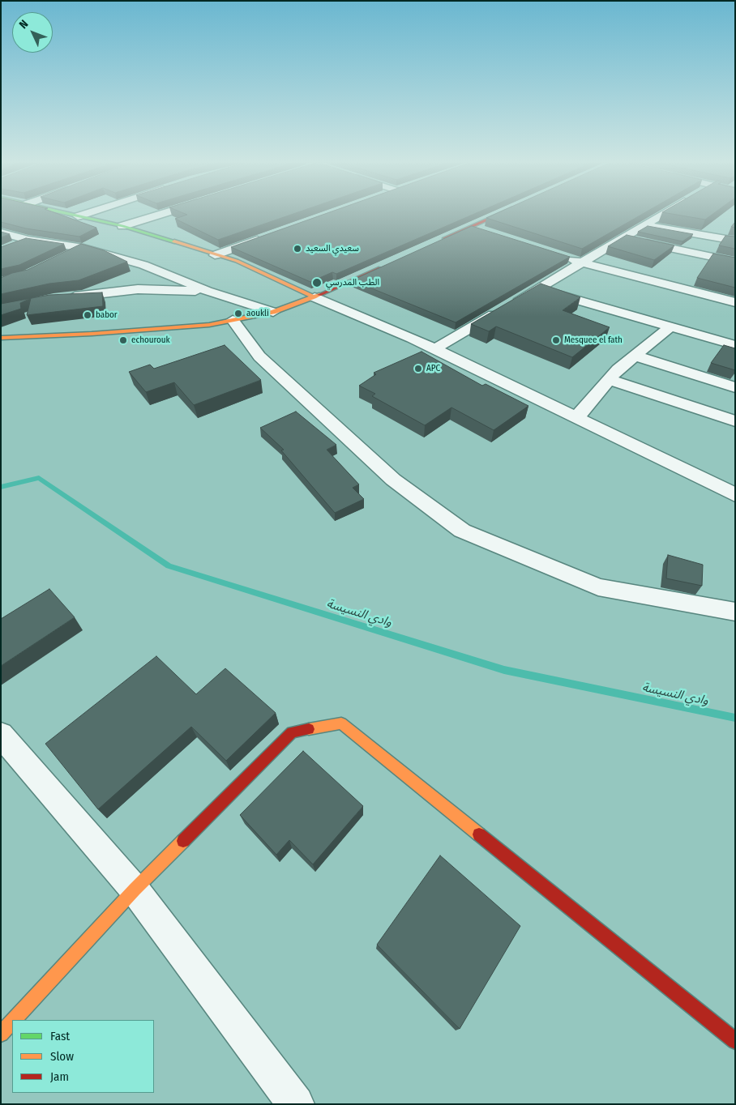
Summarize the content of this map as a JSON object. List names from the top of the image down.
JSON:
{
  "water": ["وادي النسيسة"],
  "places": [
    "سعيدي السعيد",
    "الطب المدرسي",
    "aoukli",
    "babor",
    "echourouk",
    "Mesquee el fath",
    "APC"
  ],
  "legend": ["Fast", "Slow", "Jam"],
  "north": "top left"
}
